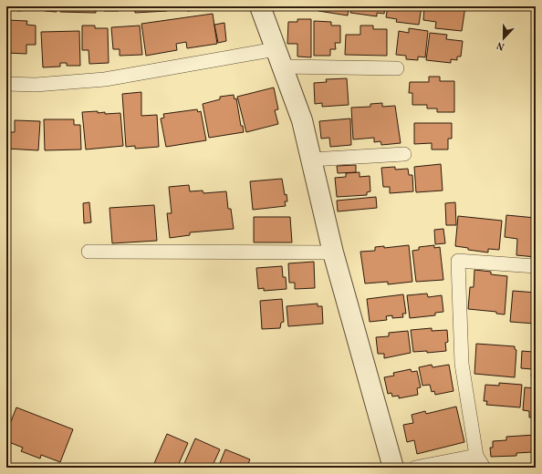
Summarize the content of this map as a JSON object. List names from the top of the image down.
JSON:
{
  "north": "bottom"
}
